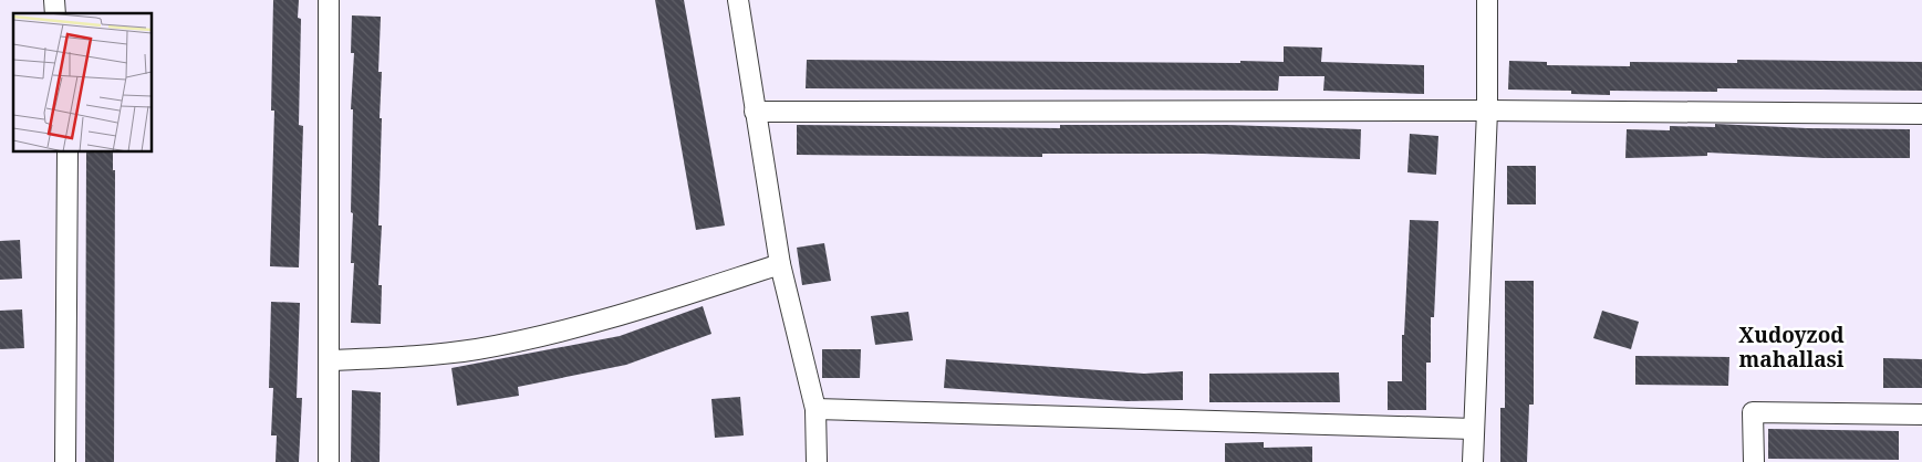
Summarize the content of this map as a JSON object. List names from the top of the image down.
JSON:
{
  "districts": ["Xudoyzod mahallasi"]
}
